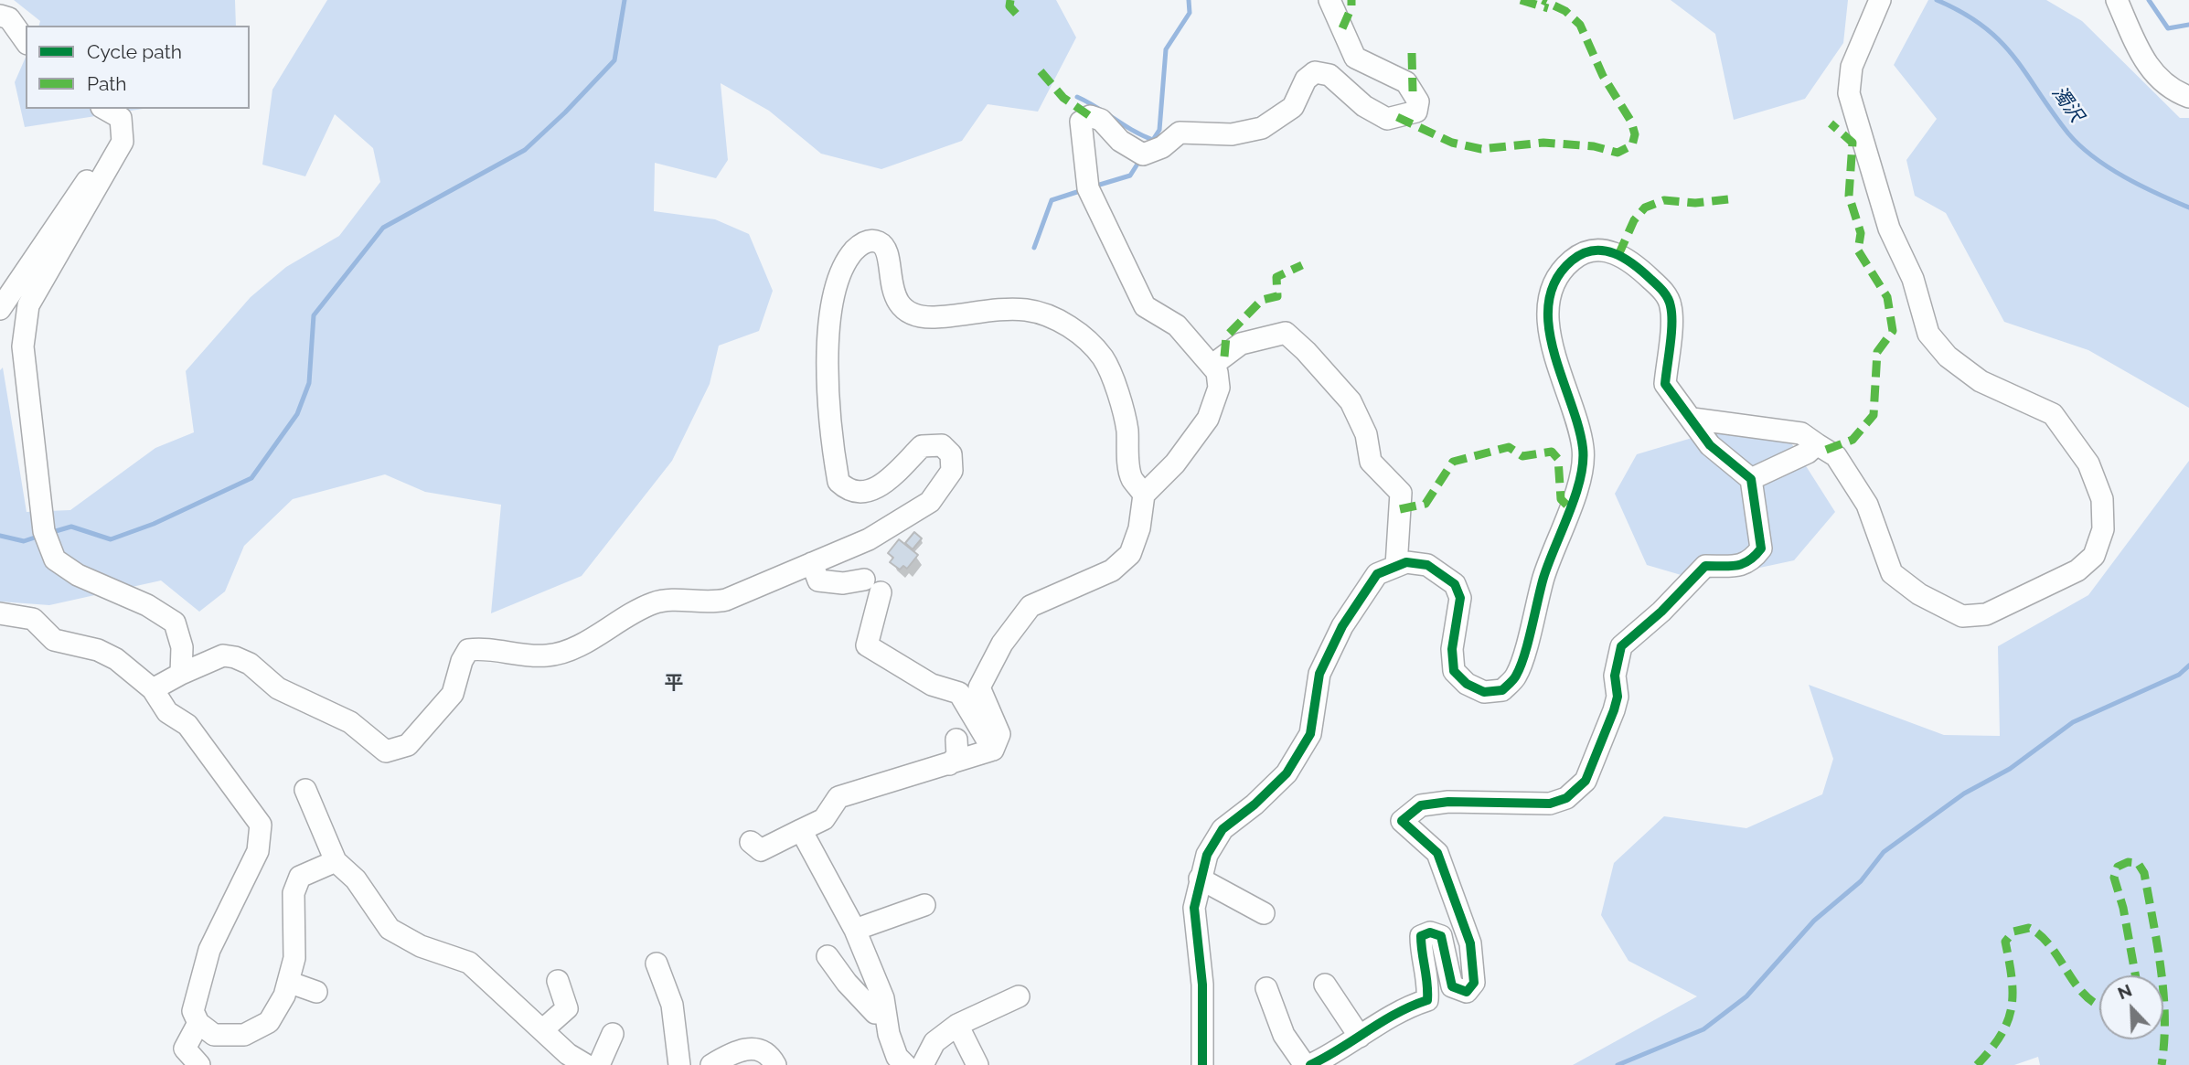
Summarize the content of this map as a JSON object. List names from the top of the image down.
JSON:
{
  "districts": ["平"],
  "water": ["濁沢"],
  "legend": ["Cycle path", "Path"],
  "north": "top left"
}
